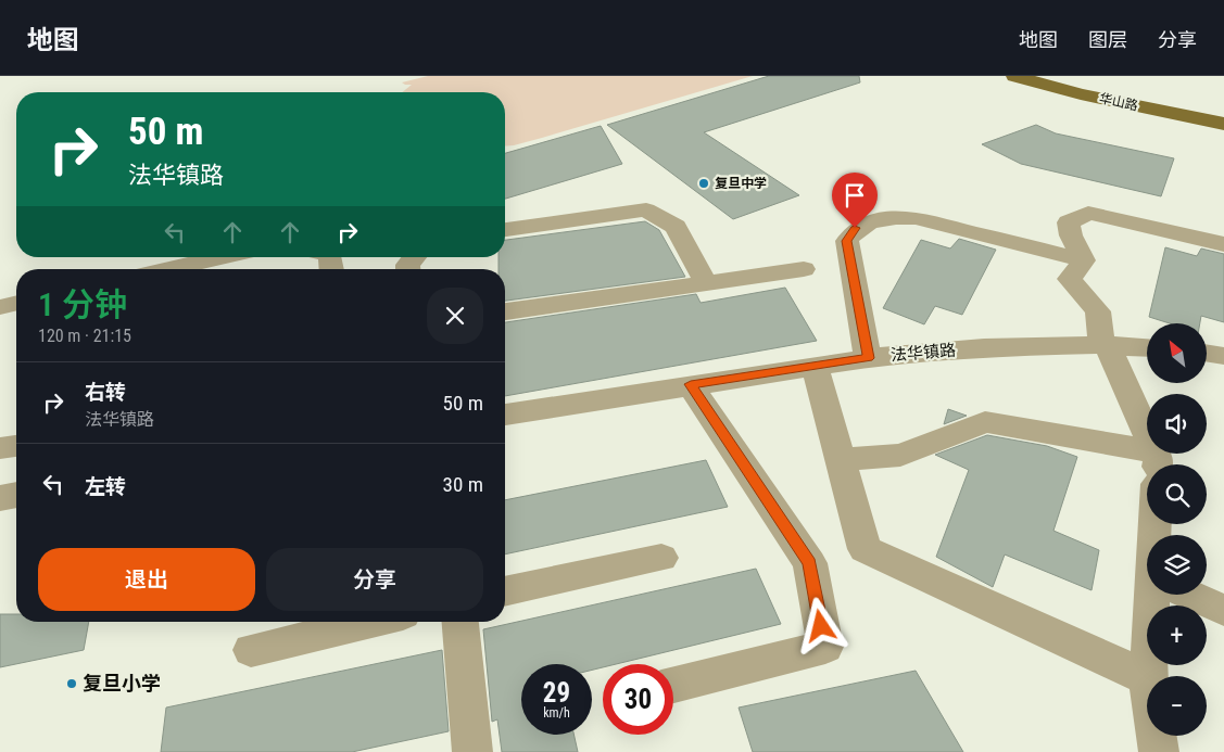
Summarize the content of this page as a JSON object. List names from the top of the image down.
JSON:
{
  "streets": {
    "main road": ["华山路"],
    "street": ["法华镇路"]
  },
  "places": ["复旦中学", "复旦小学"],
  "north": "top left",
  "page": {
    "header": "地图",
    "nav": ["地图", "图层", "分享"],
    "turn": ["50 m", "法华镇路"],
    "heading": ["1 分钟", "120 m · 21:15"],
    "map_buttons": ["+", "−"],
    "list": [
      {
        "name": "右转",
        "note": "法华镇路",
        "value": "50 m"
      },
      {
        "name": "左转",
        "value": "30 m"
      }
    ],
    "buttons": ["退出", "分享"],
    "speed": "29 km/h",
    "limit": "30"
  }
}
